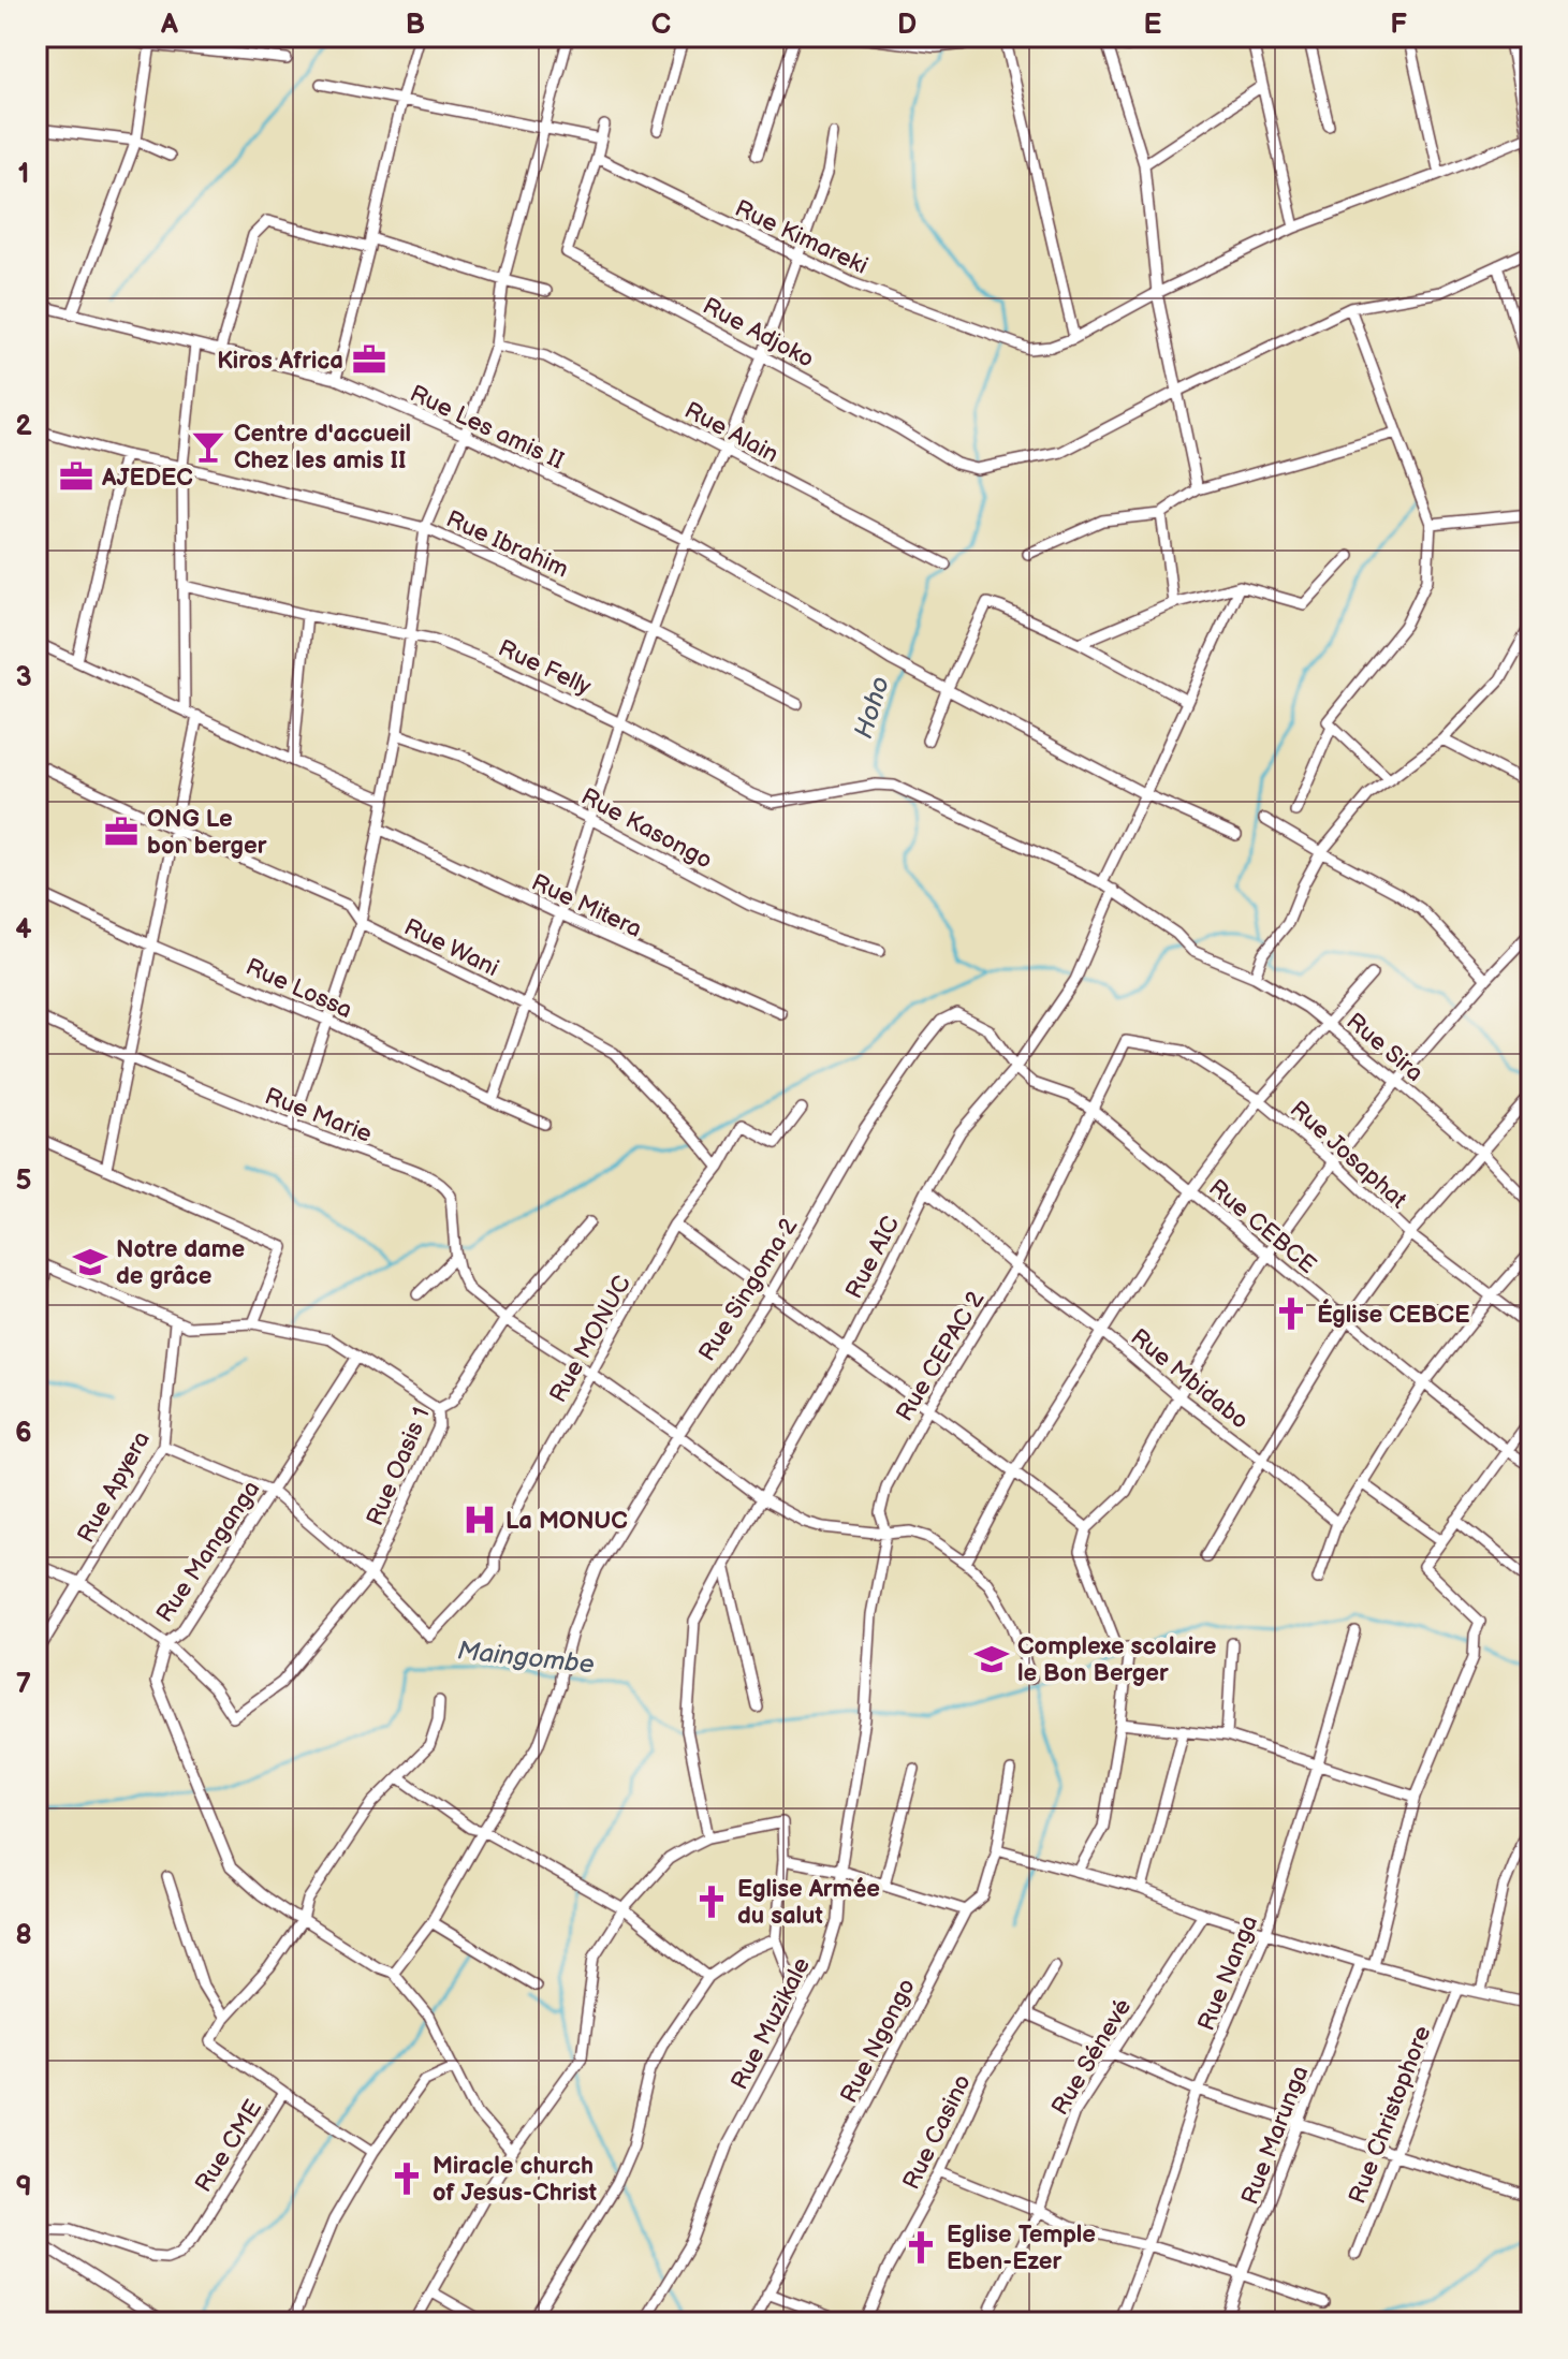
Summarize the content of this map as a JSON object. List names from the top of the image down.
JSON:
{
  "streets": {
    "street": [
      "Rue Kimareki",
      "Rue Adjoko",
      "Rue Les amis II",
      "Rue Alain",
      "Rue Ibrahim",
      "Rue Felly",
      "Rue Kasongo",
      "Rue Mitera",
      "Rue Wani",
      "Rue Lossa",
      "Rue Sira",
      "Rue Marie",
      "Rue Josaphat",
      "Rue CEBCE",
      "Rue AIC",
      "Rue Singoma 2",
      "Rue MONUC",
      "Rue CEPAC 2",
      "Rue Mbidabo",
      "Rue Oasis 1",
      "Rue Apyera",
      "Rue Manganga",
      "Rue Nanga",
      "Rue Muzikale",
      "Rue Ngongo",
      "Rue Sénevé",
      "Rue Christophore",
      "Rue Casino",
      "Rue Marunga",
      "Rue CME"
    ]
  },
  "crossings": [
    ["Rue Kimareki", "Rue Adjoko"],
    ["Rue Felly", "Rue Sira"],
    ["Rue Wani", "Rue MONUC"],
    ["Rue Sira", "Rue AIC"],
    ["Rue Josaphat", "Rue CEPAC 2"],
    ["Rue CEBCE", "Rue AIC"],
    ["Rue CEBCE", "Rue Singoma 2"],
    ["Rue CEBCE", "Rue CEPAC 2"],
    ["Rue AIC", "Rue Singoma 2"],
    ["Rue AIC", "Rue Mbidabo"],
    ["Rue MONUC", "Rue Oasis 1"],
    ["Rue CEPAC 2", "Rue Mbidabo"],
    ["Rue CEPAC 2", "Rue Muzikale"],
    ["Rue Oasis 1", "Rue Manganga"]
  ],
  "water": ["Hoho", "Maingombe"],
  "places": {
    "office": ["Kiros Africa", "AJEDEC", "ONG Le bon berger"],
    "bar": ["Centre d'accueil Chez les amis II"],
    "school or university": ["Notre dame de grâce", "Complexe scolaire le Bon Berger"],
    "church": [
      "Église CEBCE",
      "Eglise Armée du salut",
      "Miracle church of Jesus-Christ",
      "Eglise Temple Eben-Ezer"
    ],
    "hospital": ["La MONUC"]
  },
  "grid": {
    "columns": [
      "A",
      "B",
      "C",
      "D",
      "E",
      "F"
    ],
    "rows": [
      "1",
      "2",
      "3",
      "4",
      "5",
      "6",
      "7",
      "8",
      "9"
    ]
  }
}
